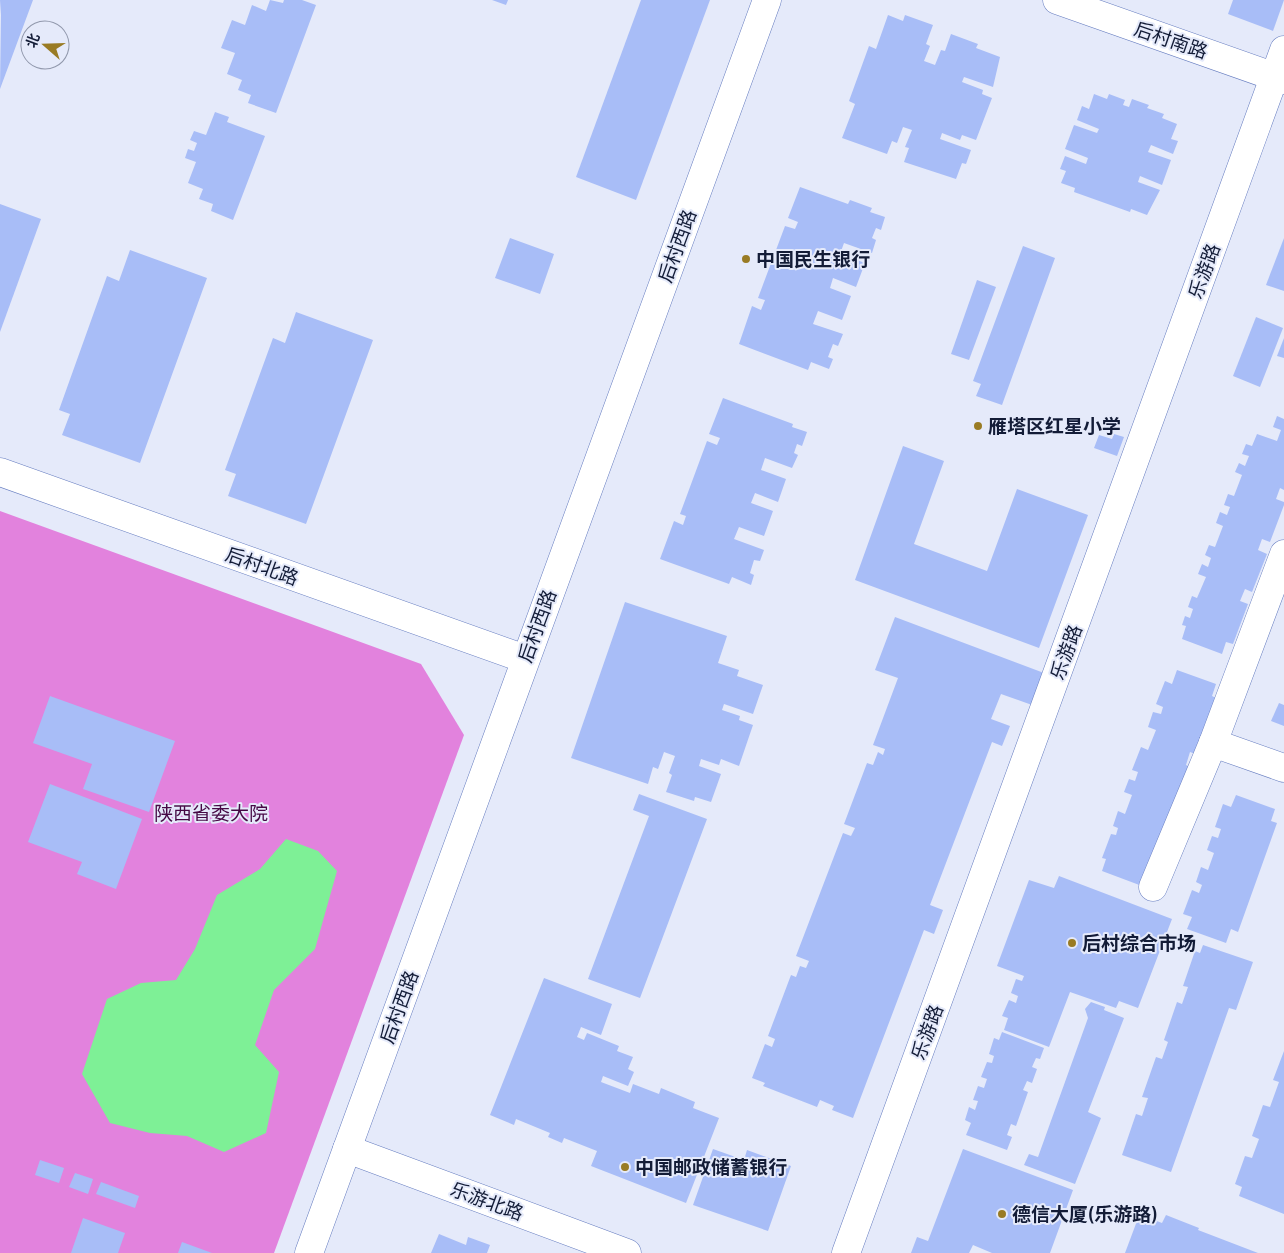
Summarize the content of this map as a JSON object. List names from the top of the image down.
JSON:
{
  "streets": {
    "street": [
      "后村南路",
      "后村西路",
      "乐游路",
      "后村北路",
      "乐游北路"
    ]
  },
  "crossings": [
    ["后村南路", "乐游路"],
    ["后村西路", "后村北路"],
    ["后村西路", "乐游北路"]
  ],
  "parks": ["陕西省委大院"],
  "places": [
    "中国民生银行",
    "雁塔区红星小学",
    "后村综合市场",
    "中国邮政储蓄银行",
    "德信大厦(乐游路)"
  ],
  "north": "left"
}
